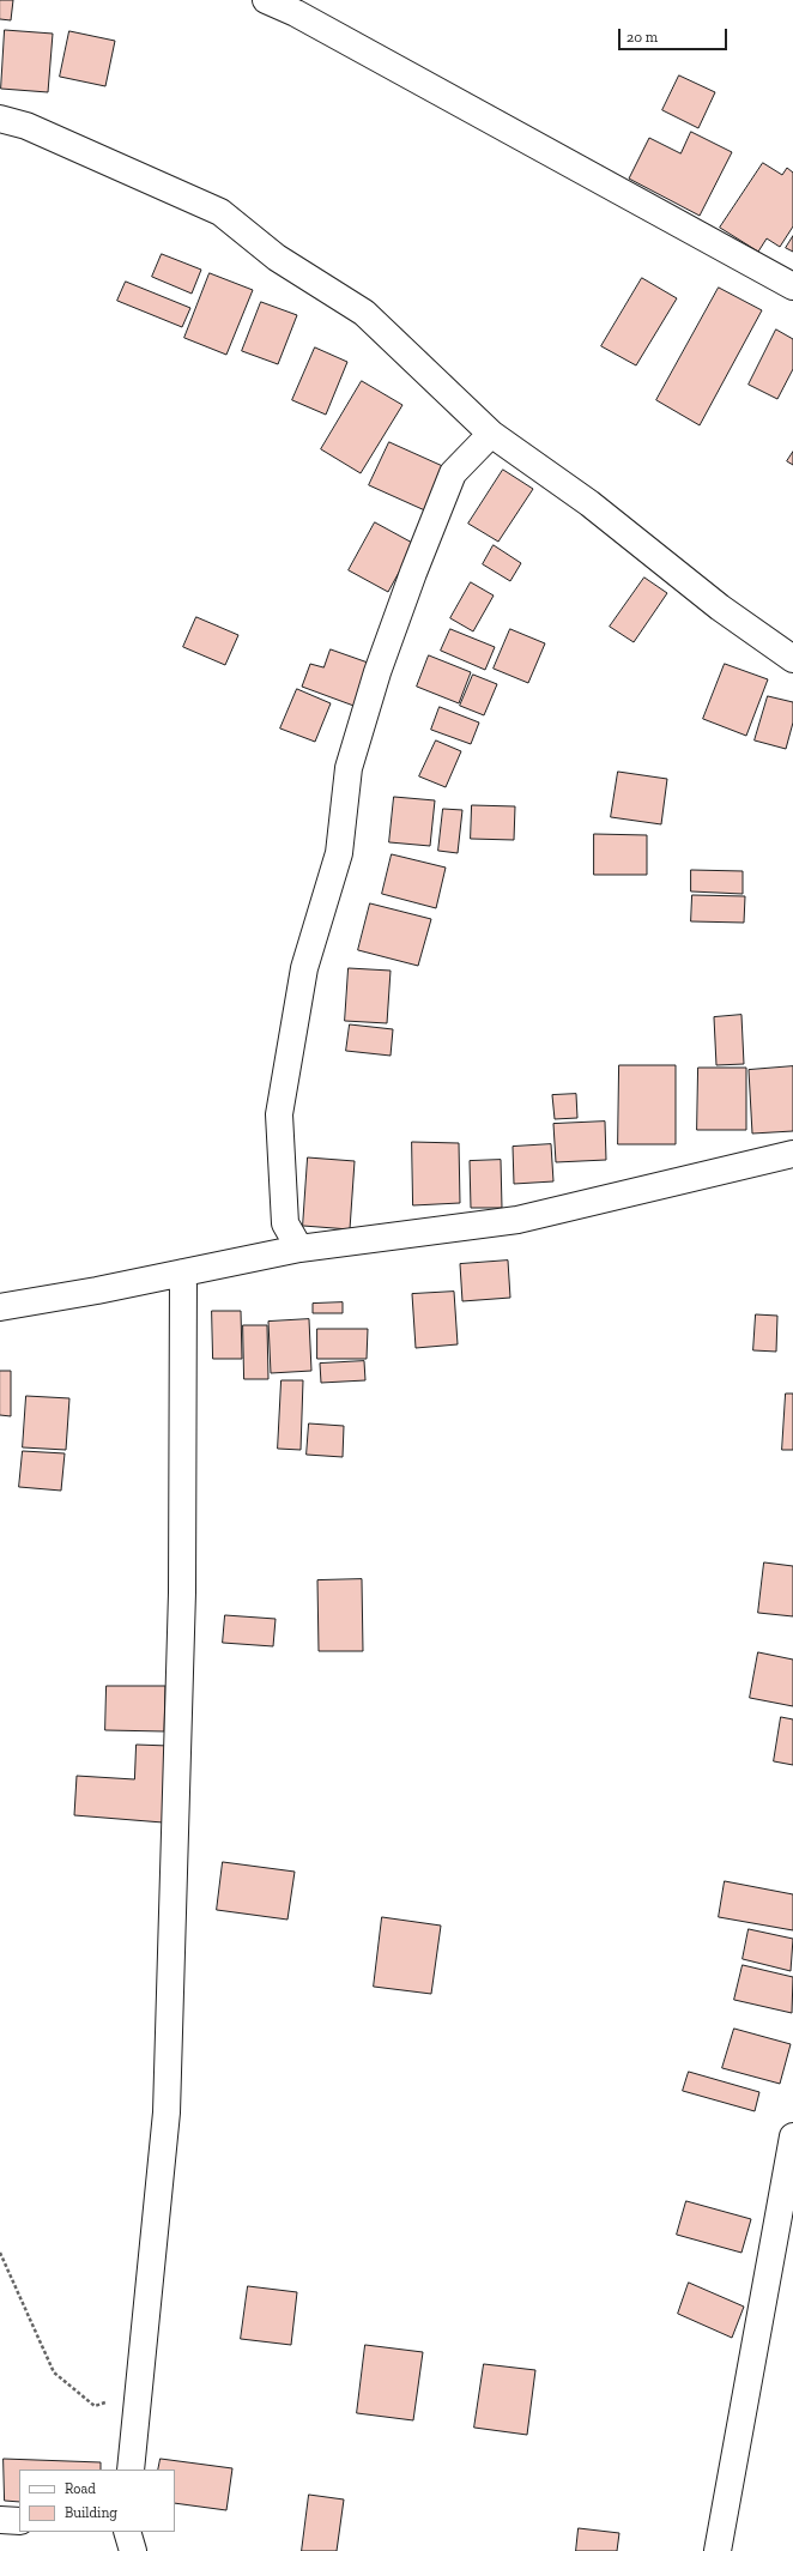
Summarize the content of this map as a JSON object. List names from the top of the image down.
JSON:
{
  "legend": ["Road", "Building"],
  "scale_bar": "20 m"
}
